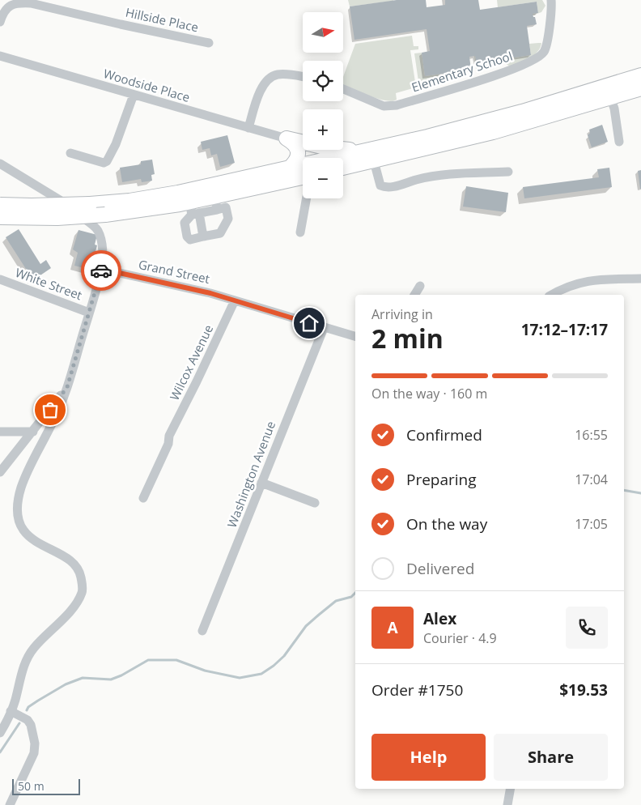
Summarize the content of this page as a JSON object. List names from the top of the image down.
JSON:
{
  "streets": {
    "street": [
      "Hillside Place",
      "Elementary School",
      "Woodside Place",
      "Grand Street",
      "White Street",
      "Wilcox Avenue",
      "Washington Avenue"
    ]
  },
  "crossings": [
    ["Grand Street", "Wilcox Avenue"],
    ["Grand Street", "Washington Avenue"]
  ],
  "scale_bar": "50 m",
  "north": "right",
  "page": {
    "map_buttons": ["+", "−"],
    "heading": ["2 min", "Arriving in", "17:12–17:17"],
    "panel": [
      "Alex",
      "Courier · 4.9",
      "Order #1750",
      "$19.53"
    ],
    "bar": "On the way · 160 m",
    "list": [
      ["Confirmed", "16:55"],
      ["Preparing", "17:04"],
      ["On the way", "17:05"],
      "Delivered"
    ],
    "round": "A",
    "buttons": ["Help", "Share"],
    "scale": "50 m"
  }
}
